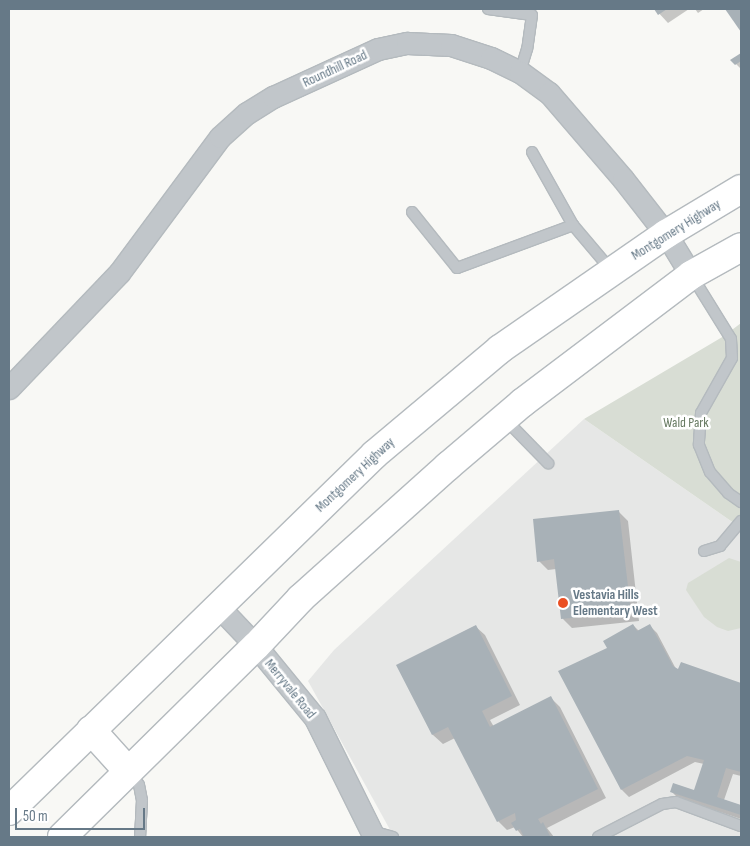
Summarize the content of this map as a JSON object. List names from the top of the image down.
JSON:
{
  "streets": {
    "main road": ["Montgomery Highway"],
    "street": ["Roundhill Road", "Merryvale Road"]
  },
  "crossings": [
    ["Roundhill Road", "Montgomery Highway"],
    ["Montgomery Highway", "Merryvale Road"]
  ],
  "parks": ["Wald Park"],
  "places": ["Vestavia Hills Elementary West"],
  "scale_bar": "50 m"
}
